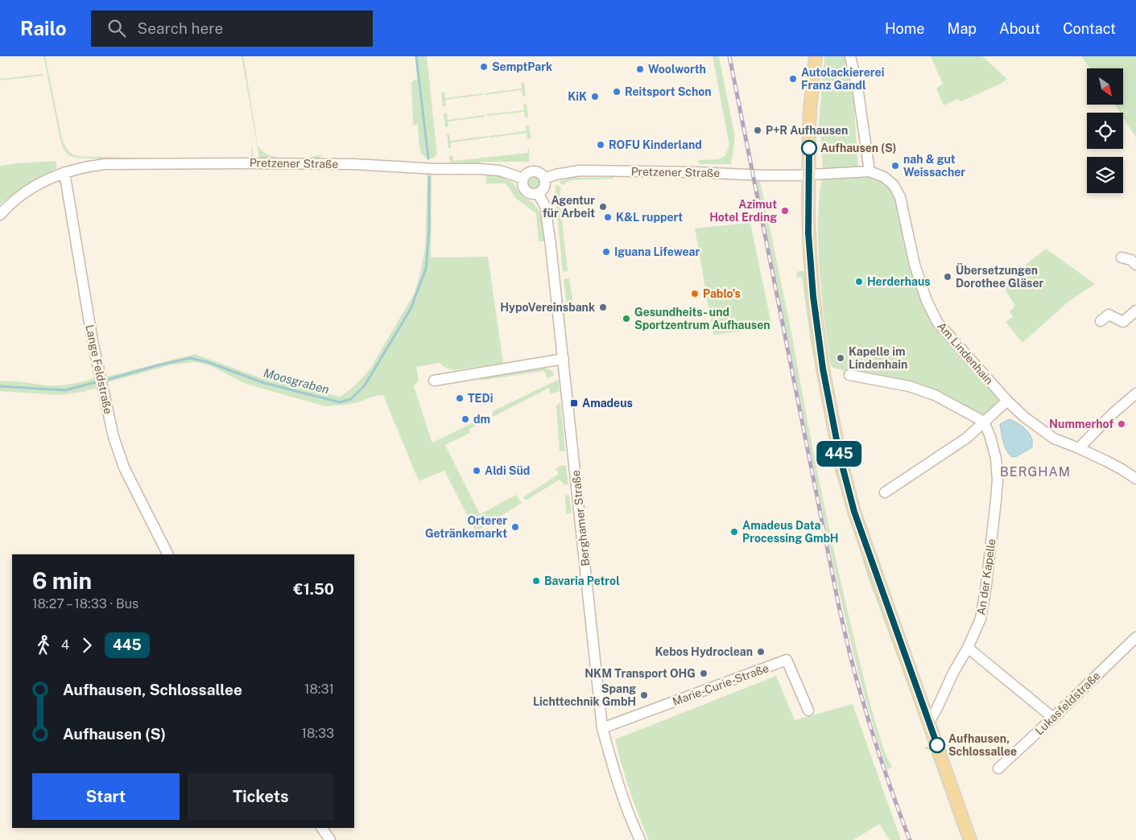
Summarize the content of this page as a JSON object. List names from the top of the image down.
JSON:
{
  "streets": {
    "street": [
      "Pretzener Straße",
      "Am Lindenhain",
      "Lange Feldstraße",
      "Berghamer Straße",
      "An der Kapelle",
      "Marie-Curie-Straße",
      "Lukasfeldstraße"
    ]
  },
  "crossings": [
    ["Pretzener Straße", "Am Lindenhain"],
    ["Pretzener Straße", "Lange Feldstraße"],
    ["Pretzener Straße", "Berghamer Straße"],
    ["Berghamer Straße", "Marie-Curie-Straße"]
  ],
  "districts": ["BERGHAM"],
  "water": ["Moosgraben"],
  "places": {
    "other": [
      "SemptPark",
      "Woolworth",
      "Autolackiererei Franz Gandl",
      "Reitsport Schon",
      "KiK",
      "P+R Aufhausen",
      "ROFU Kinderland",
      "Aufhausen (S)",
      "nah & gut Weissacher",
      "Agentur für Arbeit",
      "Azimut Hotel Erding",
      "K&L ruppert",
      "Iguana Lifewear",
      "Übersetzungen Dorothee Gläser",
      "Herderhaus",
      "Pablo's",
      "HypoVereinsbank",
      "Gesundheits- und Sportzentrum Aufhausen",
      "Kapelle im Lindenhain",
      "TEDi",
      "dm",
      "Nummerhof",
      "Aldi Süd",
      "Orterer Getränkemarkt",
      "Amadeus Data Processing GmbH",
      "Bavaria Petrol",
      "Kebos Hydroclean",
      "NKM Transport OHG",
      "Spang Lichttechnik GmbH",
      "Aufhausen, Schlossallee"
    ],
    "transit": ["Amadeus"]
  },
  "lines": ["bus line 445"],
  "north": "bottom right",
  "page": {
    "header": "Railo",
    "search": "Search here",
    "nav": [
      "Home",
      "Map",
      "About",
      "Contact"
    ],
    "on_map": "445",
    "heading": ["6 min", "18:27 – 18:33 · Bus", "€1.50"],
    "legs": ["4", "445"],
    "list": [
      {
        "name": "Aufhausen, Schlossallee",
        "value": "18:31"
      },
      {
        "name": "Aufhausen (S)",
        "value": "18:33"
      }
    ],
    "buttons": ["Start", "Tickets"]
  }
}
